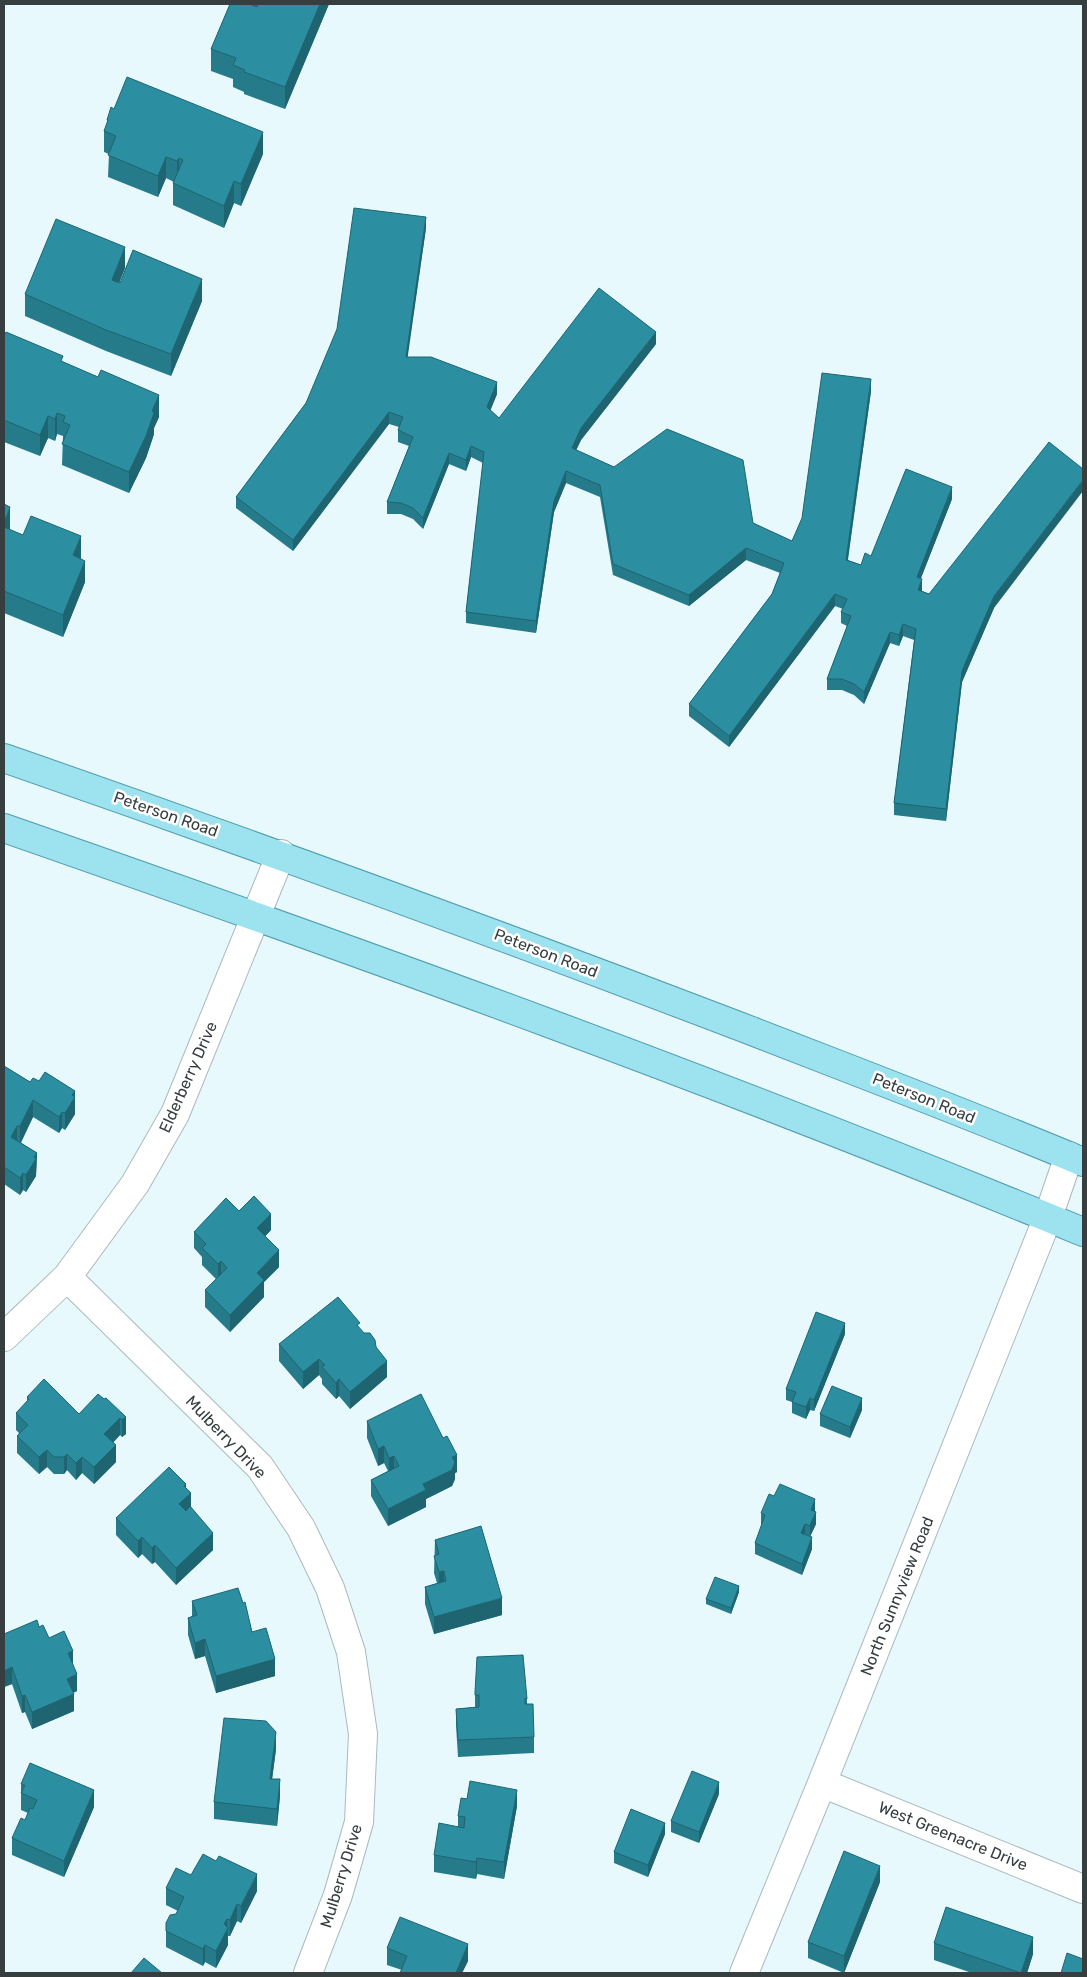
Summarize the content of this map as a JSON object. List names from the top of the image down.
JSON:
{
  "streets": {
    "main road": ["Peterson Road"],
    "street": [
      "Elderberry Drive",
      "Mulberry Drive",
      "North Sunnyview Road",
      "West Greenacre Drive"
    ]
  },
  "crossings": [
    ["Peterson Road", "Elderberry Drive"],
    ["Peterson Road", "North Sunnyview Road"],
    ["Elderberry Drive", "Mulberry Drive"],
    ["North Sunnyview Road", "West Greenacre Drive"]
  ]
}
